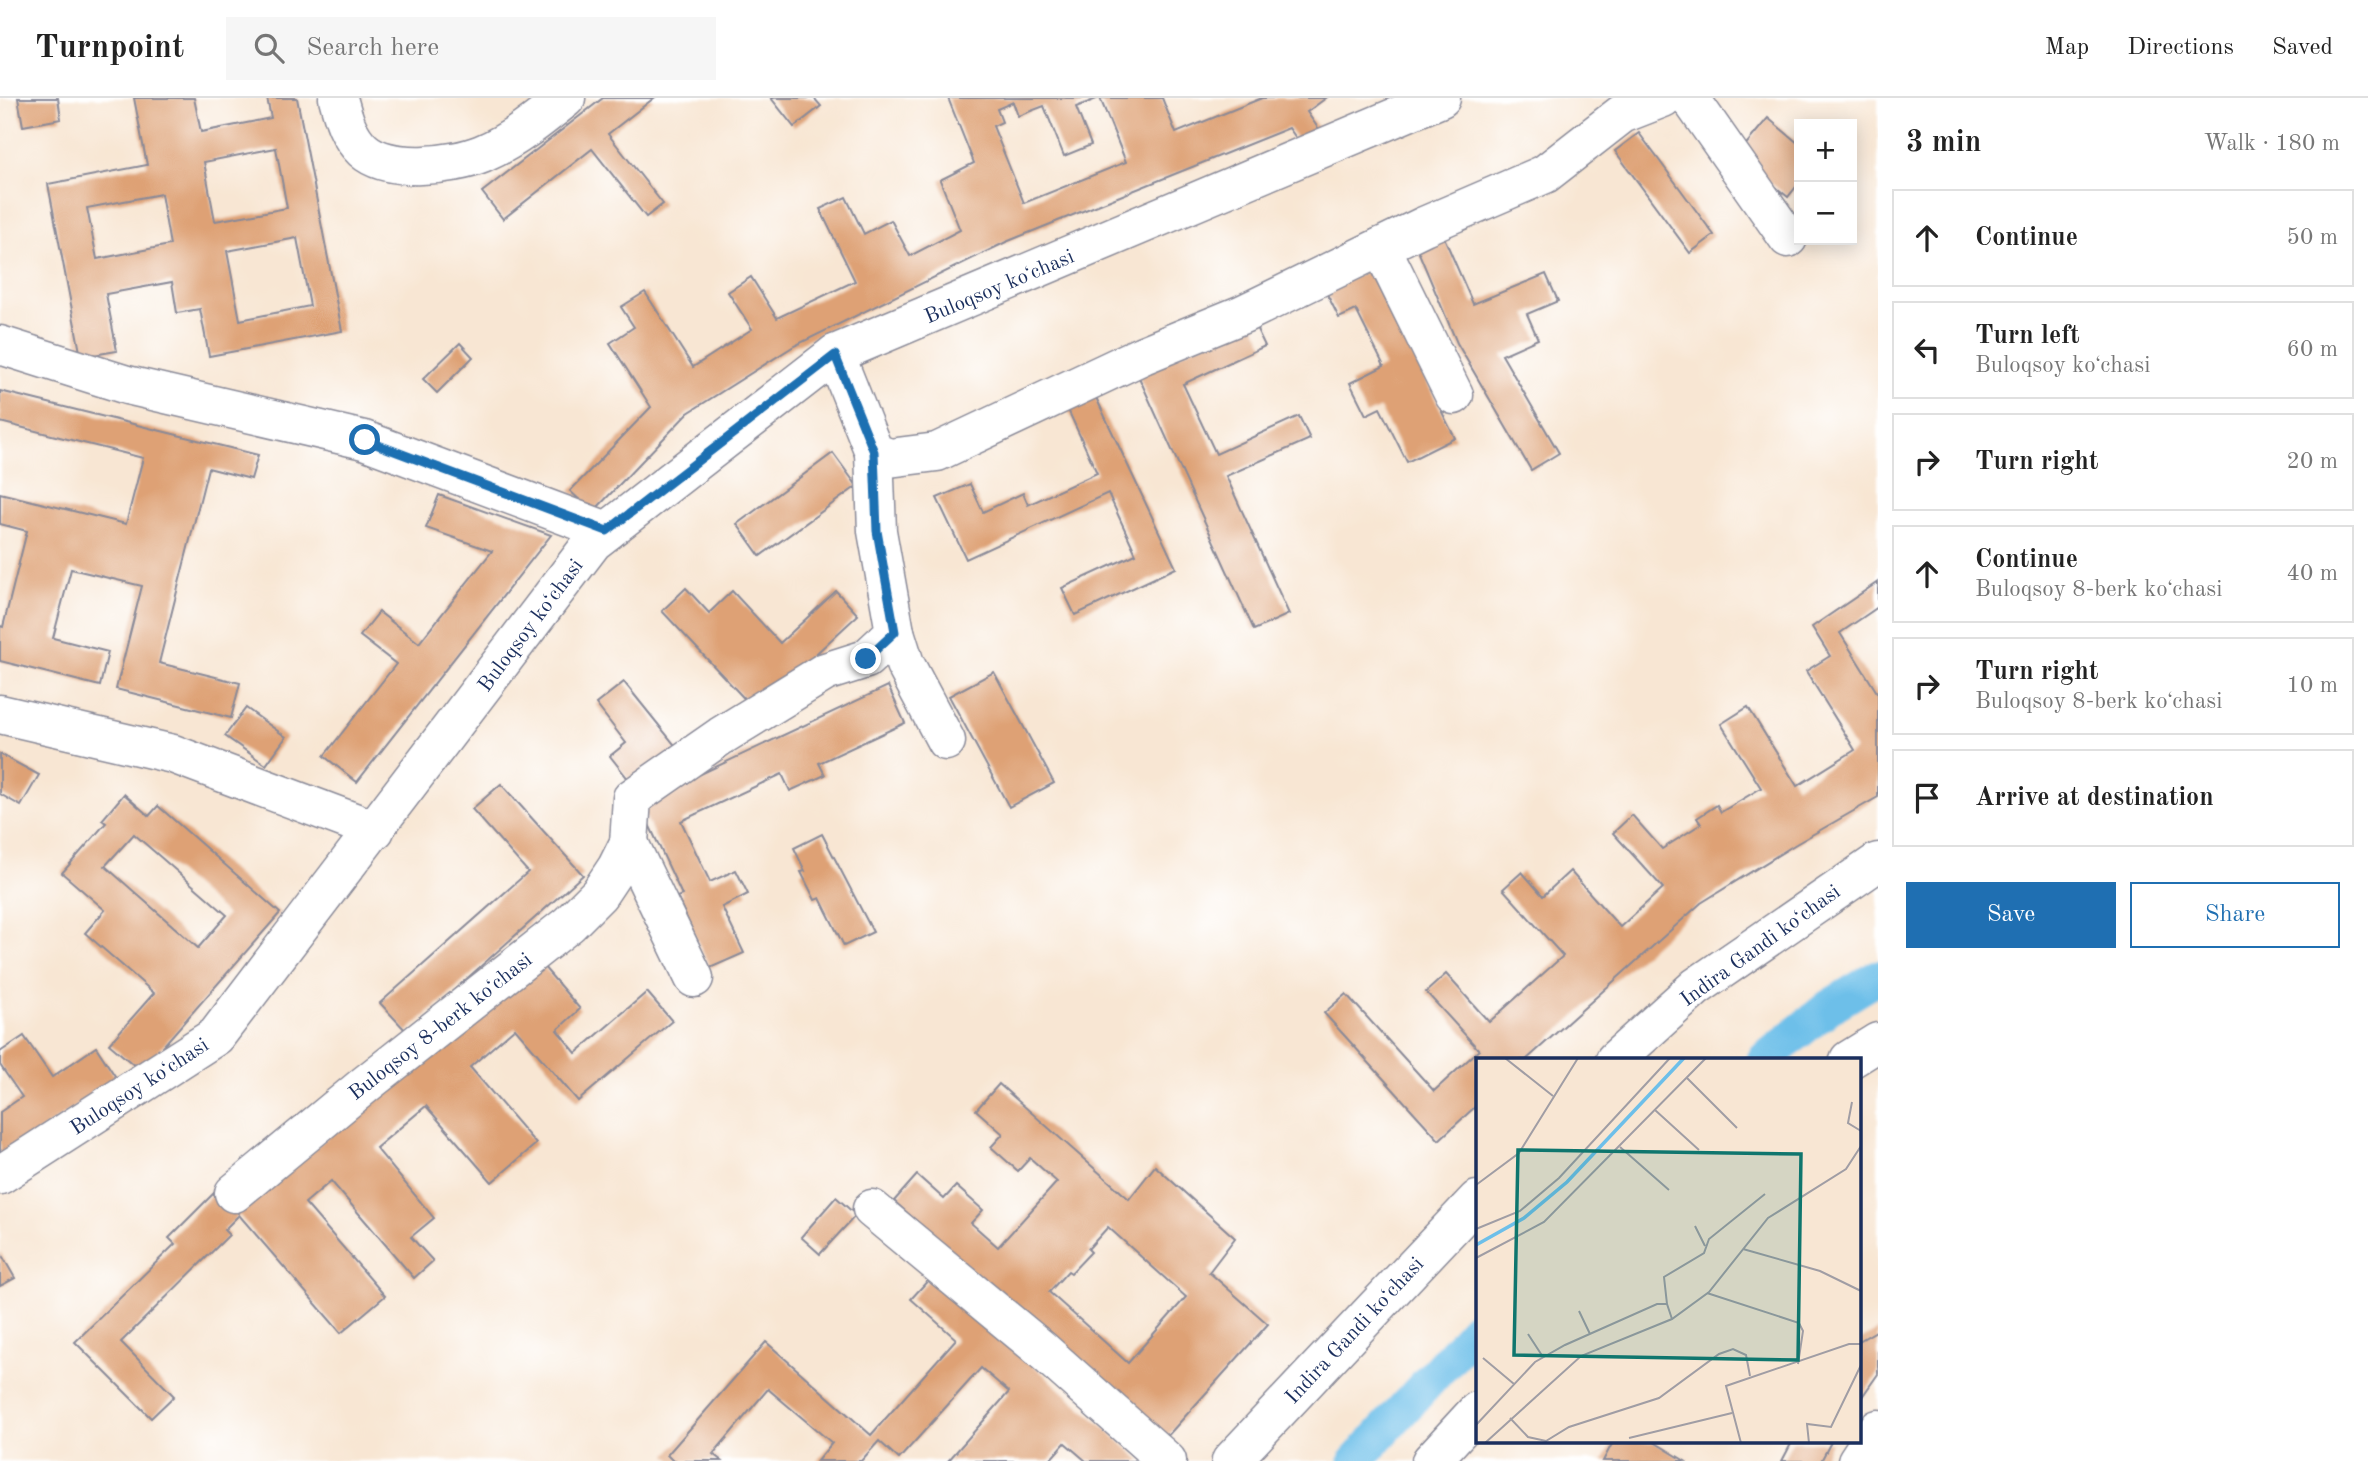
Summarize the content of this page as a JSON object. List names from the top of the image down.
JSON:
{
  "streets": {
    "street": ["Buloqsoy koʻchasi", "Indira Gandi koʻchasi", "Buloqsoy 8-berk koʻchasi"]
  },
  "page": {
    "header": "Turnpoint",
    "search": "Search here",
    "nav": ["Map", "Directions", "Saved"],
    "heading": ["3 min", "Walk · 180 m"],
    "map_buttons": ["+", "−"],
    "list": [
      ["Continue", "50 m"],
      ["Turn left", "Buloqsoy koʻchasi", "60 m"],
      ["Turn right", "20 m"],
      ["Continue", "Buloqsoy 8-berk koʻchasi", "40 m"],
      ["Turn right", "Buloqsoy 8-berk koʻchasi", "10 m"],
      "Arrive at destination"
    ],
    "buttons": ["Save", "Share"]
  }
}
